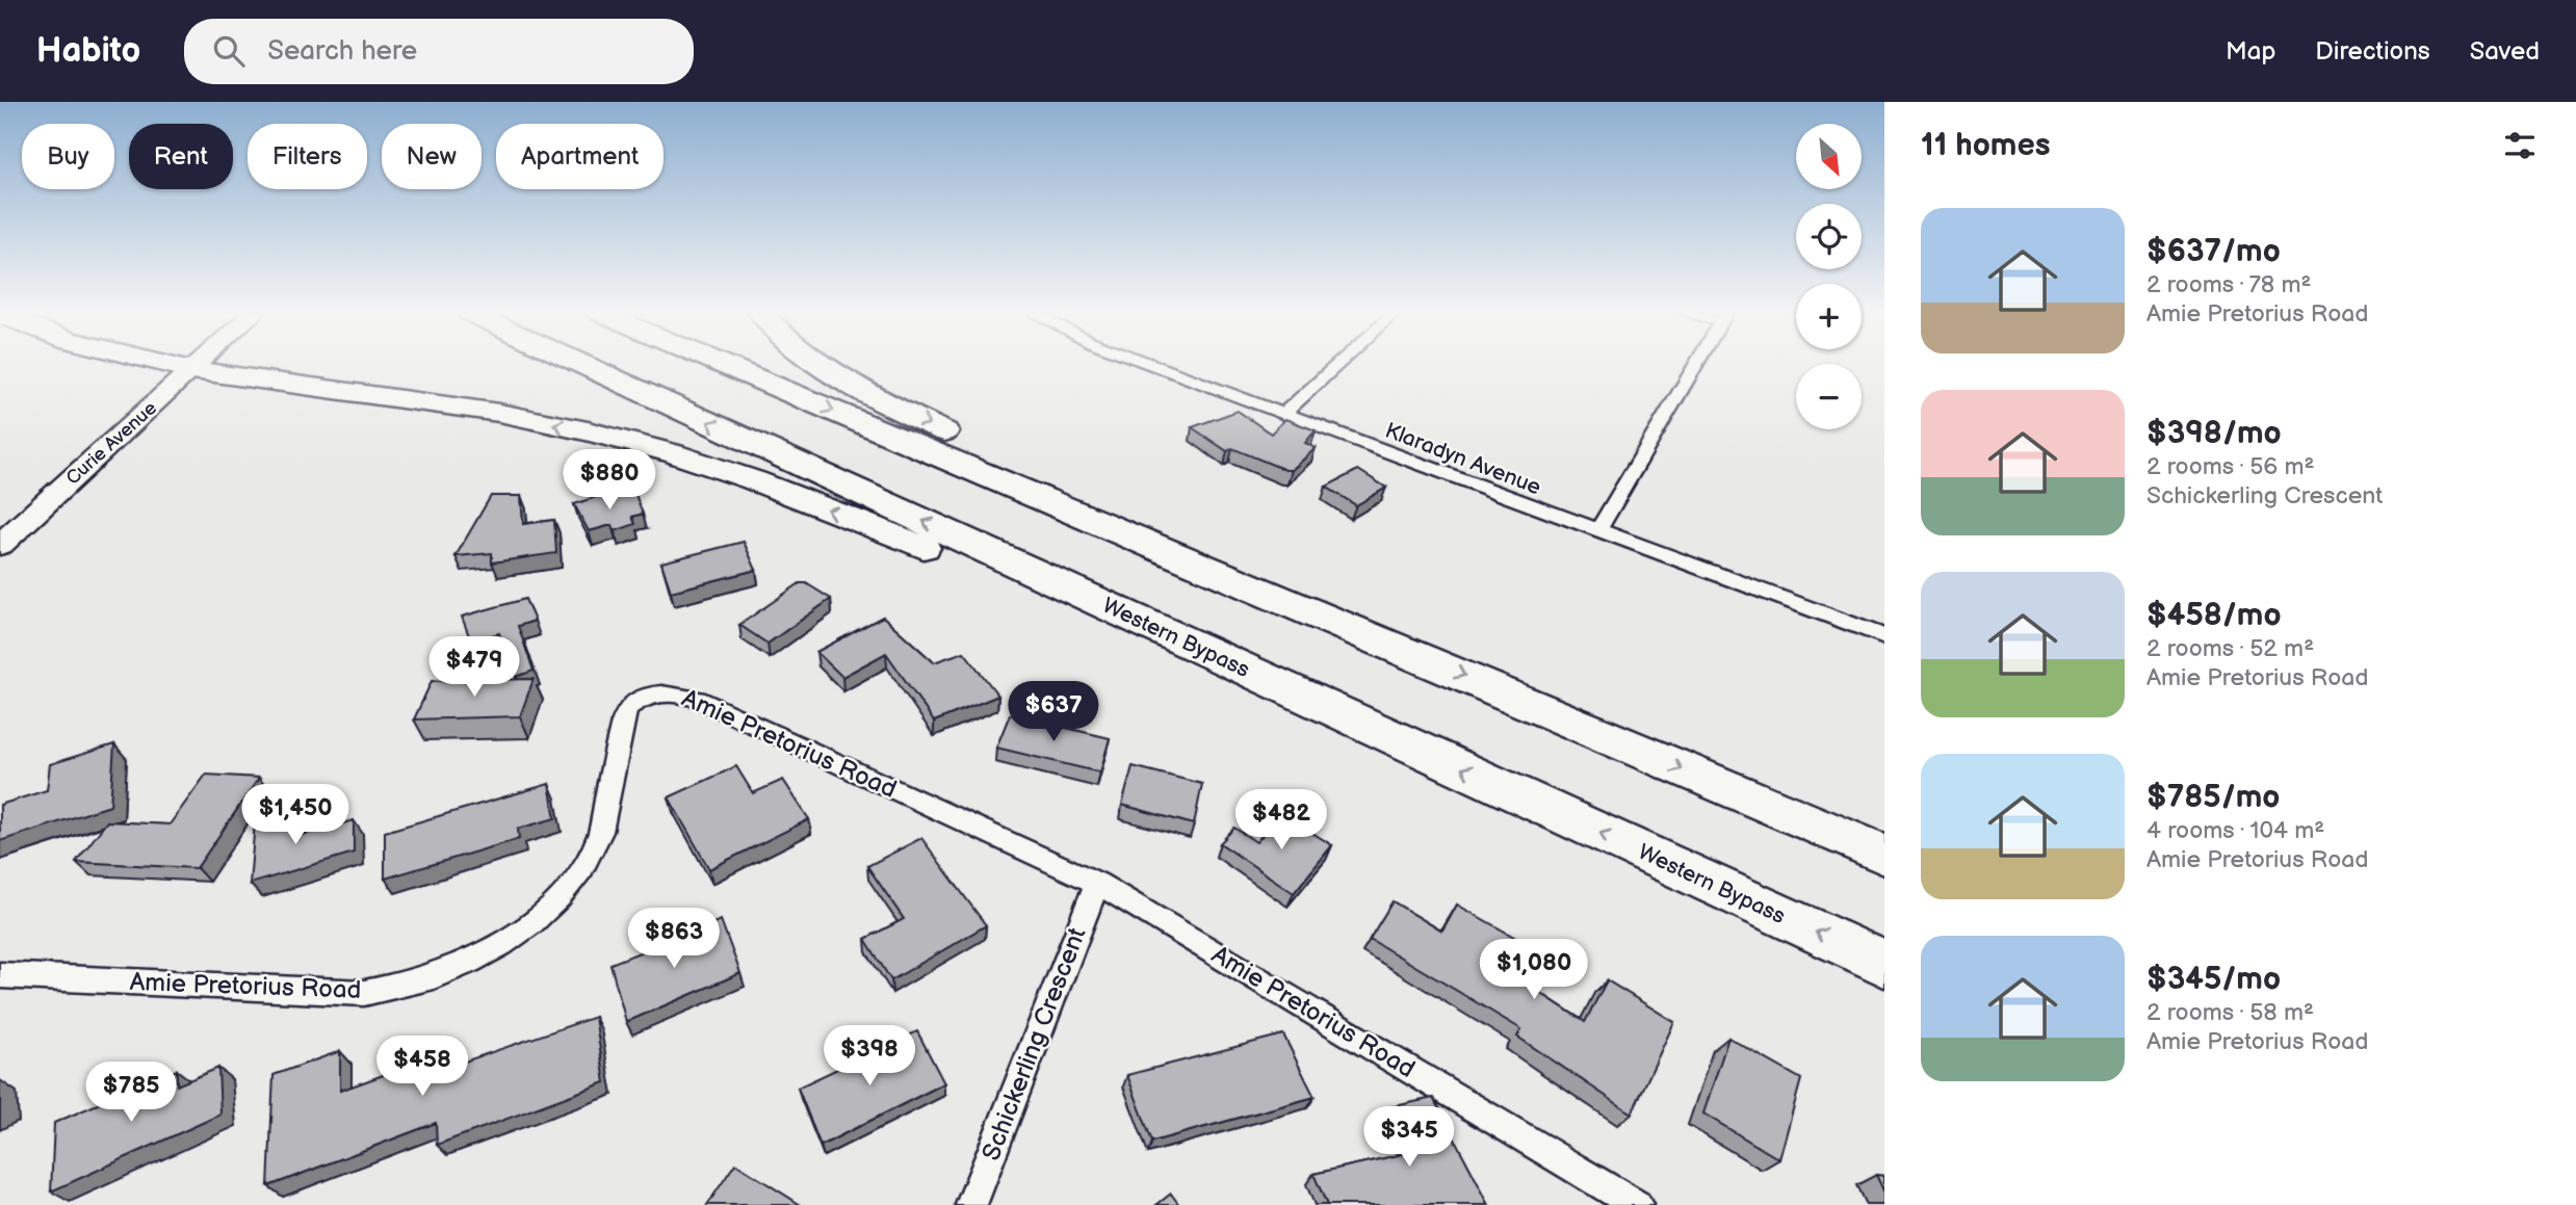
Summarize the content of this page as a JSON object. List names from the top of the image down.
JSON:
{
  "streets": {
    "highway": ["Western Bypass"],
    "main road": ["Curie Avenue"],
    "street": ["Klaradyn Avenue", "Amie Pretorius Road", "Schickerling Crescent"]
  },
  "crossings": [
    ["Amie Pretorius Road", "Schickerling Crescent"]
  ],
  "north": "bottom right",
  "page": {
    "header": "Habito",
    "search": "Search here",
    "nav": ["Map", "Directions", "Saved"],
    "heading": "11 homes",
    "map_buttons": ["+", "−"],
    "chip": [
      "Buy",
      "Rent",
      "Filters",
      "New",
      "Apartment"
    ],
    "list": [
      {
        "name": "$637/mo",
        "note": "2 rooms · 78 m² · Amie Pretorius Road"
      },
      {
        "name": "$398/mo",
        "note": "2 rooms · 56 m² · Schickerling Crescent"
      },
      {
        "name": "$458/mo",
        "note": "2 rooms · 52 m² · Amie Pretorius Road"
      },
      {
        "name": "$785/mo",
        "note": "4 rooms · 104 m² · Amie Pretorius Road"
      },
      {
        "name": "$345/mo",
        "note": "2 rooms · 58 m² · Amie Pretorius Road"
      }
    ],
    "price": [
      "$880",
      "$479",
      "$637",
      "$1,450",
      "$482",
      "$863",
      "$1,080",
      "$398",
      "$458",
      "$785",
      "$345"
    ]
  }
}
